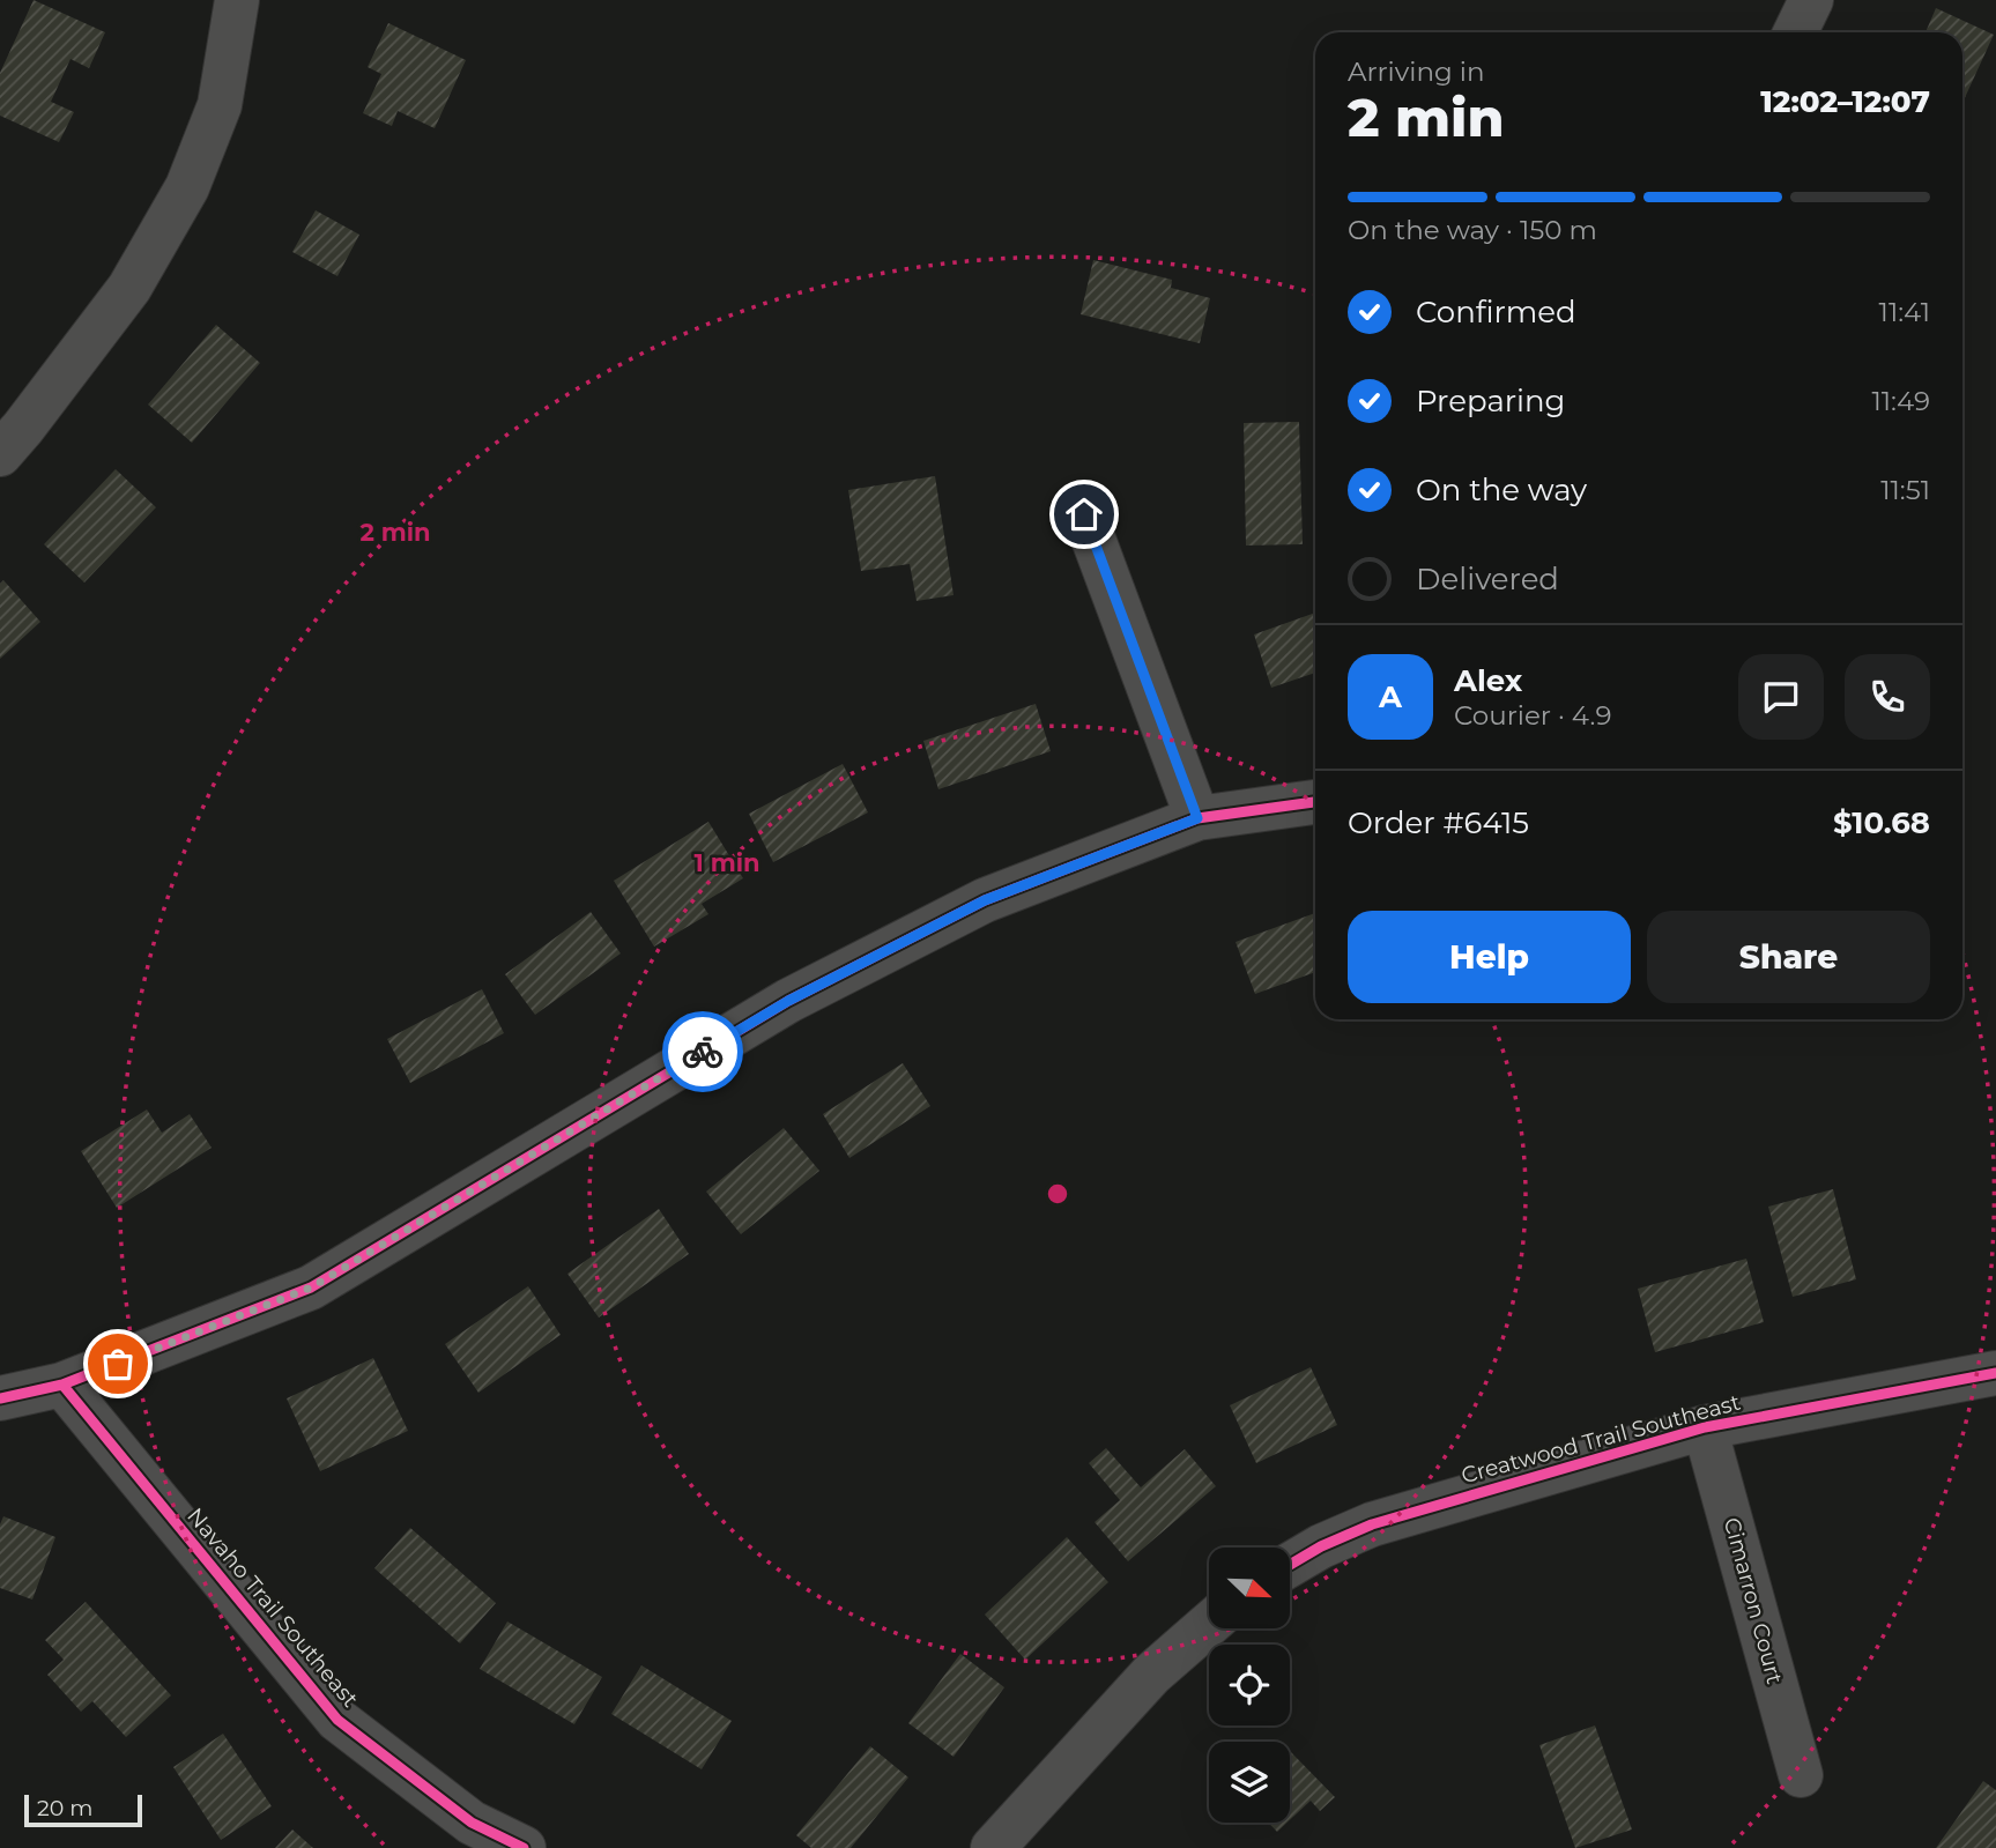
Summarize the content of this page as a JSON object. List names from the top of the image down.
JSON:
{
  "streets": {
    "street": ["Creatwood Trail Southeast", "Cimarron Court", "Navaho Trail Southeast"]
  },
  "crossings": [
    ["Creatwood Trail Southeast", "Cimarron Court"]
  ],
  "scale_bar": "20 m",
  "north": "bottom right",
  "page": {
    "heading": ["2 min", "Arriving in", "12:02–12:07"],
    "panel": [
      "Alex",
      "Courier · 4.9",
      "Order #6415",
      "$10.68"
    ],
    "bar": "On the way · 150 m",
    "list": [
      ["Confirmed", "11:41"],
      ["Preparing", "11:49"],
      ["On the way", "11:51"],
      "Delivered"
    ],
    "round": "A",
    "buttons": ["Help", "Share"],
    "scale": "20 m"
  },
  "rings": ["2 min", "1 min"]
}
